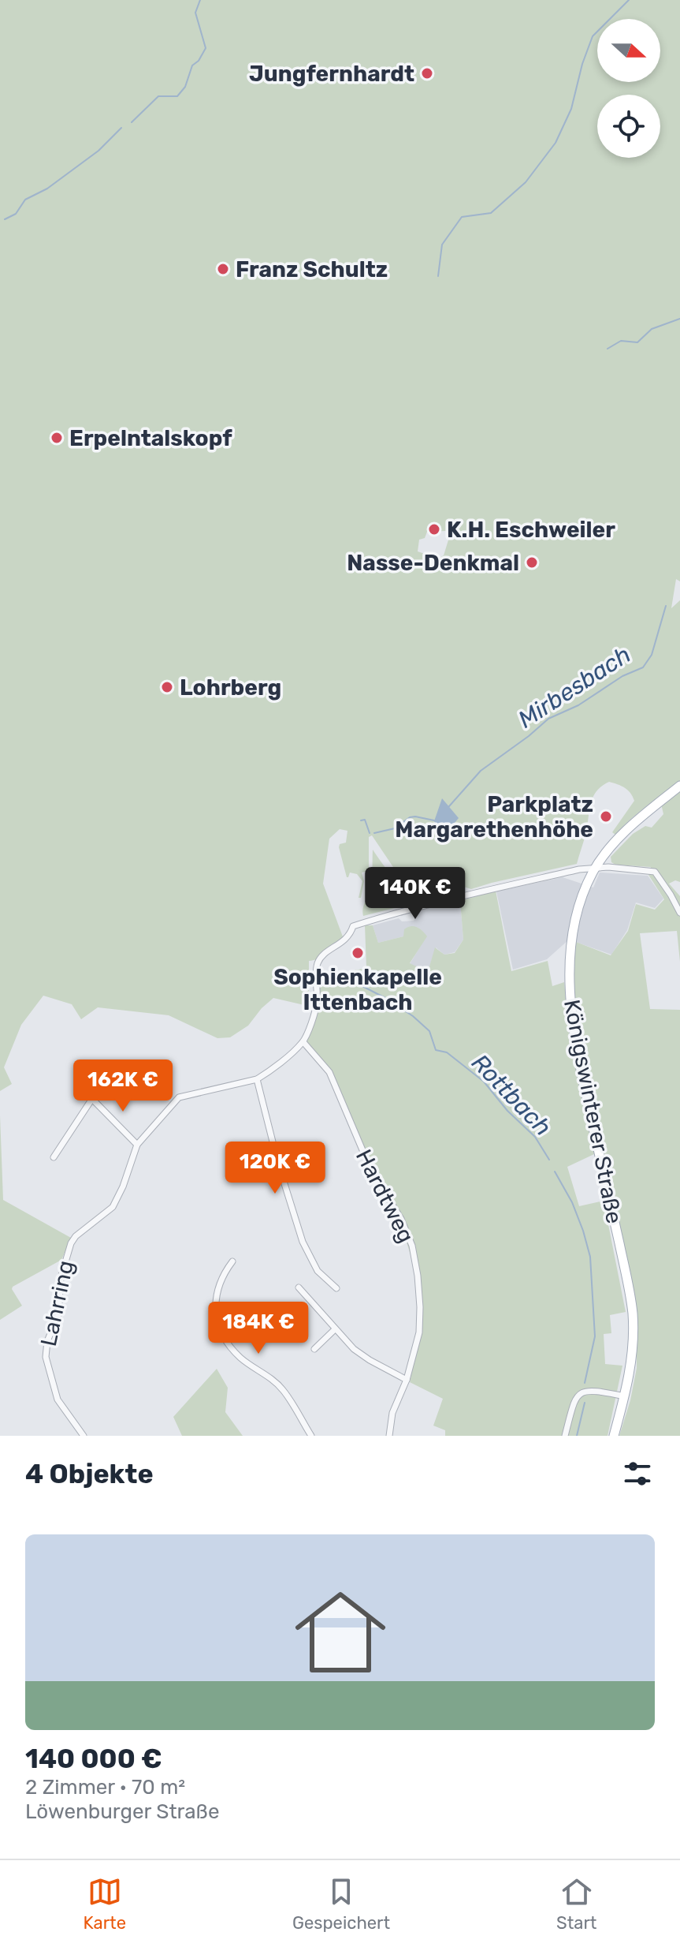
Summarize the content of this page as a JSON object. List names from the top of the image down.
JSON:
{
  "streets": {
    "main road": ["Königswinterer Straße"],
    "street": ["Hardtweg", "Lahrring"]
  },
  "crossings": [
    ["Hardtweg", "Lahrring"]
  ],
  "water": ["Mirbesbach", "Rottbach"],
  "places": [
    "Jungfernhardt",
    "Franz Schultz",
    "Erpelntalskopf",
    "K.H. Eschweiler",
    "Nasse-Denkmal",
    "Lohrberg",
    "Parkplatz Margarethenhöhe",
    "Sophienkapelle Ittenbach"
  ],
  "north": "right",
  "page": {
    "price": [
      "140K €",
      "162K €",
      "120K €",
      "184K €"
    ],
    "heading": "4 Objekte",
    "list": [
      {
        "name": "140 000 €",
        "note": "2 Zimmer · 70 m² · Löwenburger Straße"
      }
    ],
    "tabs": ["Karte", "Gespeichert", "Start"]
  }
}
